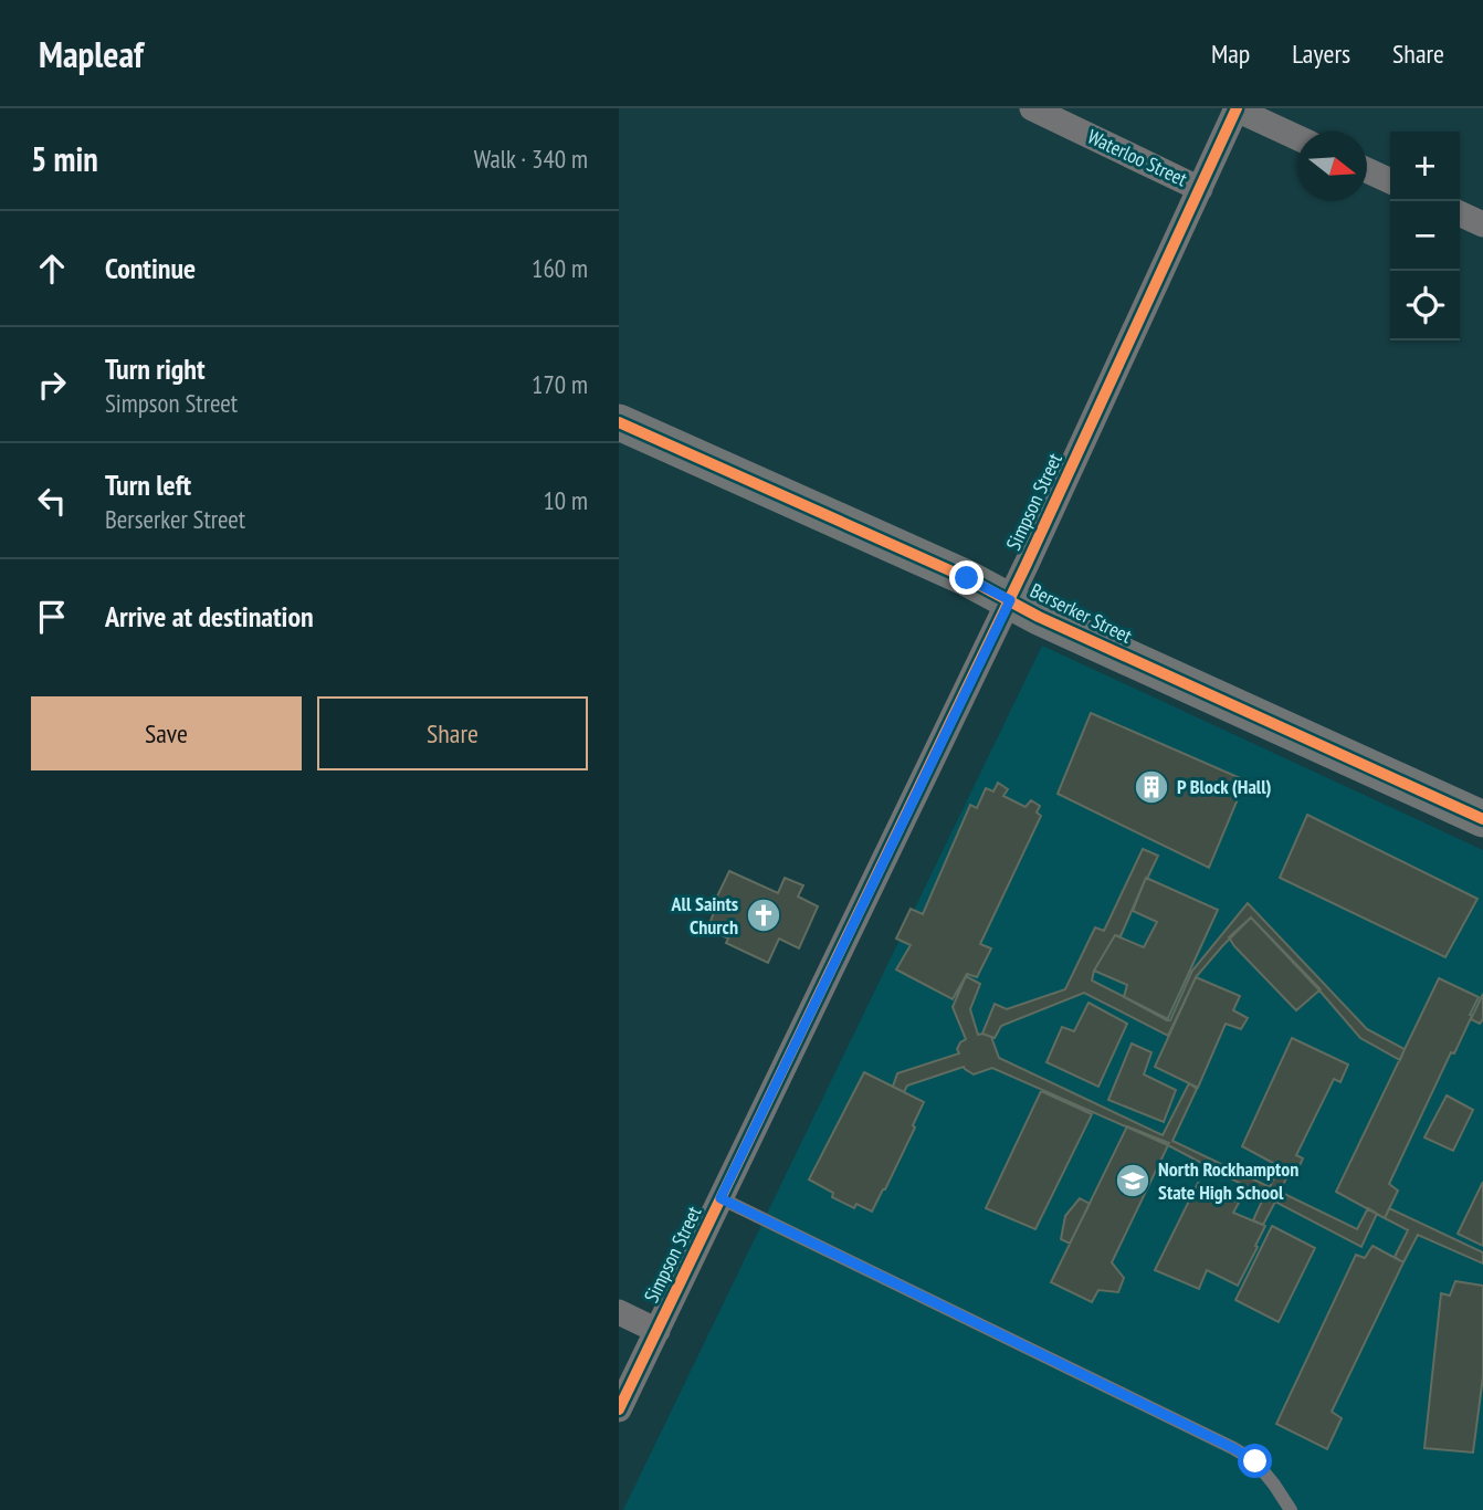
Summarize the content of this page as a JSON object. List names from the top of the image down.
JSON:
{
  "streets": {
    "street": ["Waterloo Street", "Simpson Street", "Berserker Street"]
  },
  "crossings": [
    ["Waterloo Street", "Simpson Street"],
    ["Simpson Street", "Berserker Street"]
  ],
  "places": {
    "building": ["P Block (Hall)"],
    "church": ["All Saints Church"],
    "school or university": ["North Rockhampton State High School"]
  },
  "north": "right",
  "page": {
    "header": "Mapleaf",
    "nav": ["Map", "Layers", "Share"],
    "heading": ["5 min", "Walk · 340 m"],
    "map_buttons": ["+", "−"],
    "list": [
      ["Continue", "160 m"],
      ["Turn right", "Simpson Street", "170 m"],
      ["Turn left", "Berserker Street", "10 m"],
      "Arrive at destination"
    ],
    "buttons": ["Save", "Share"]
  }
}
